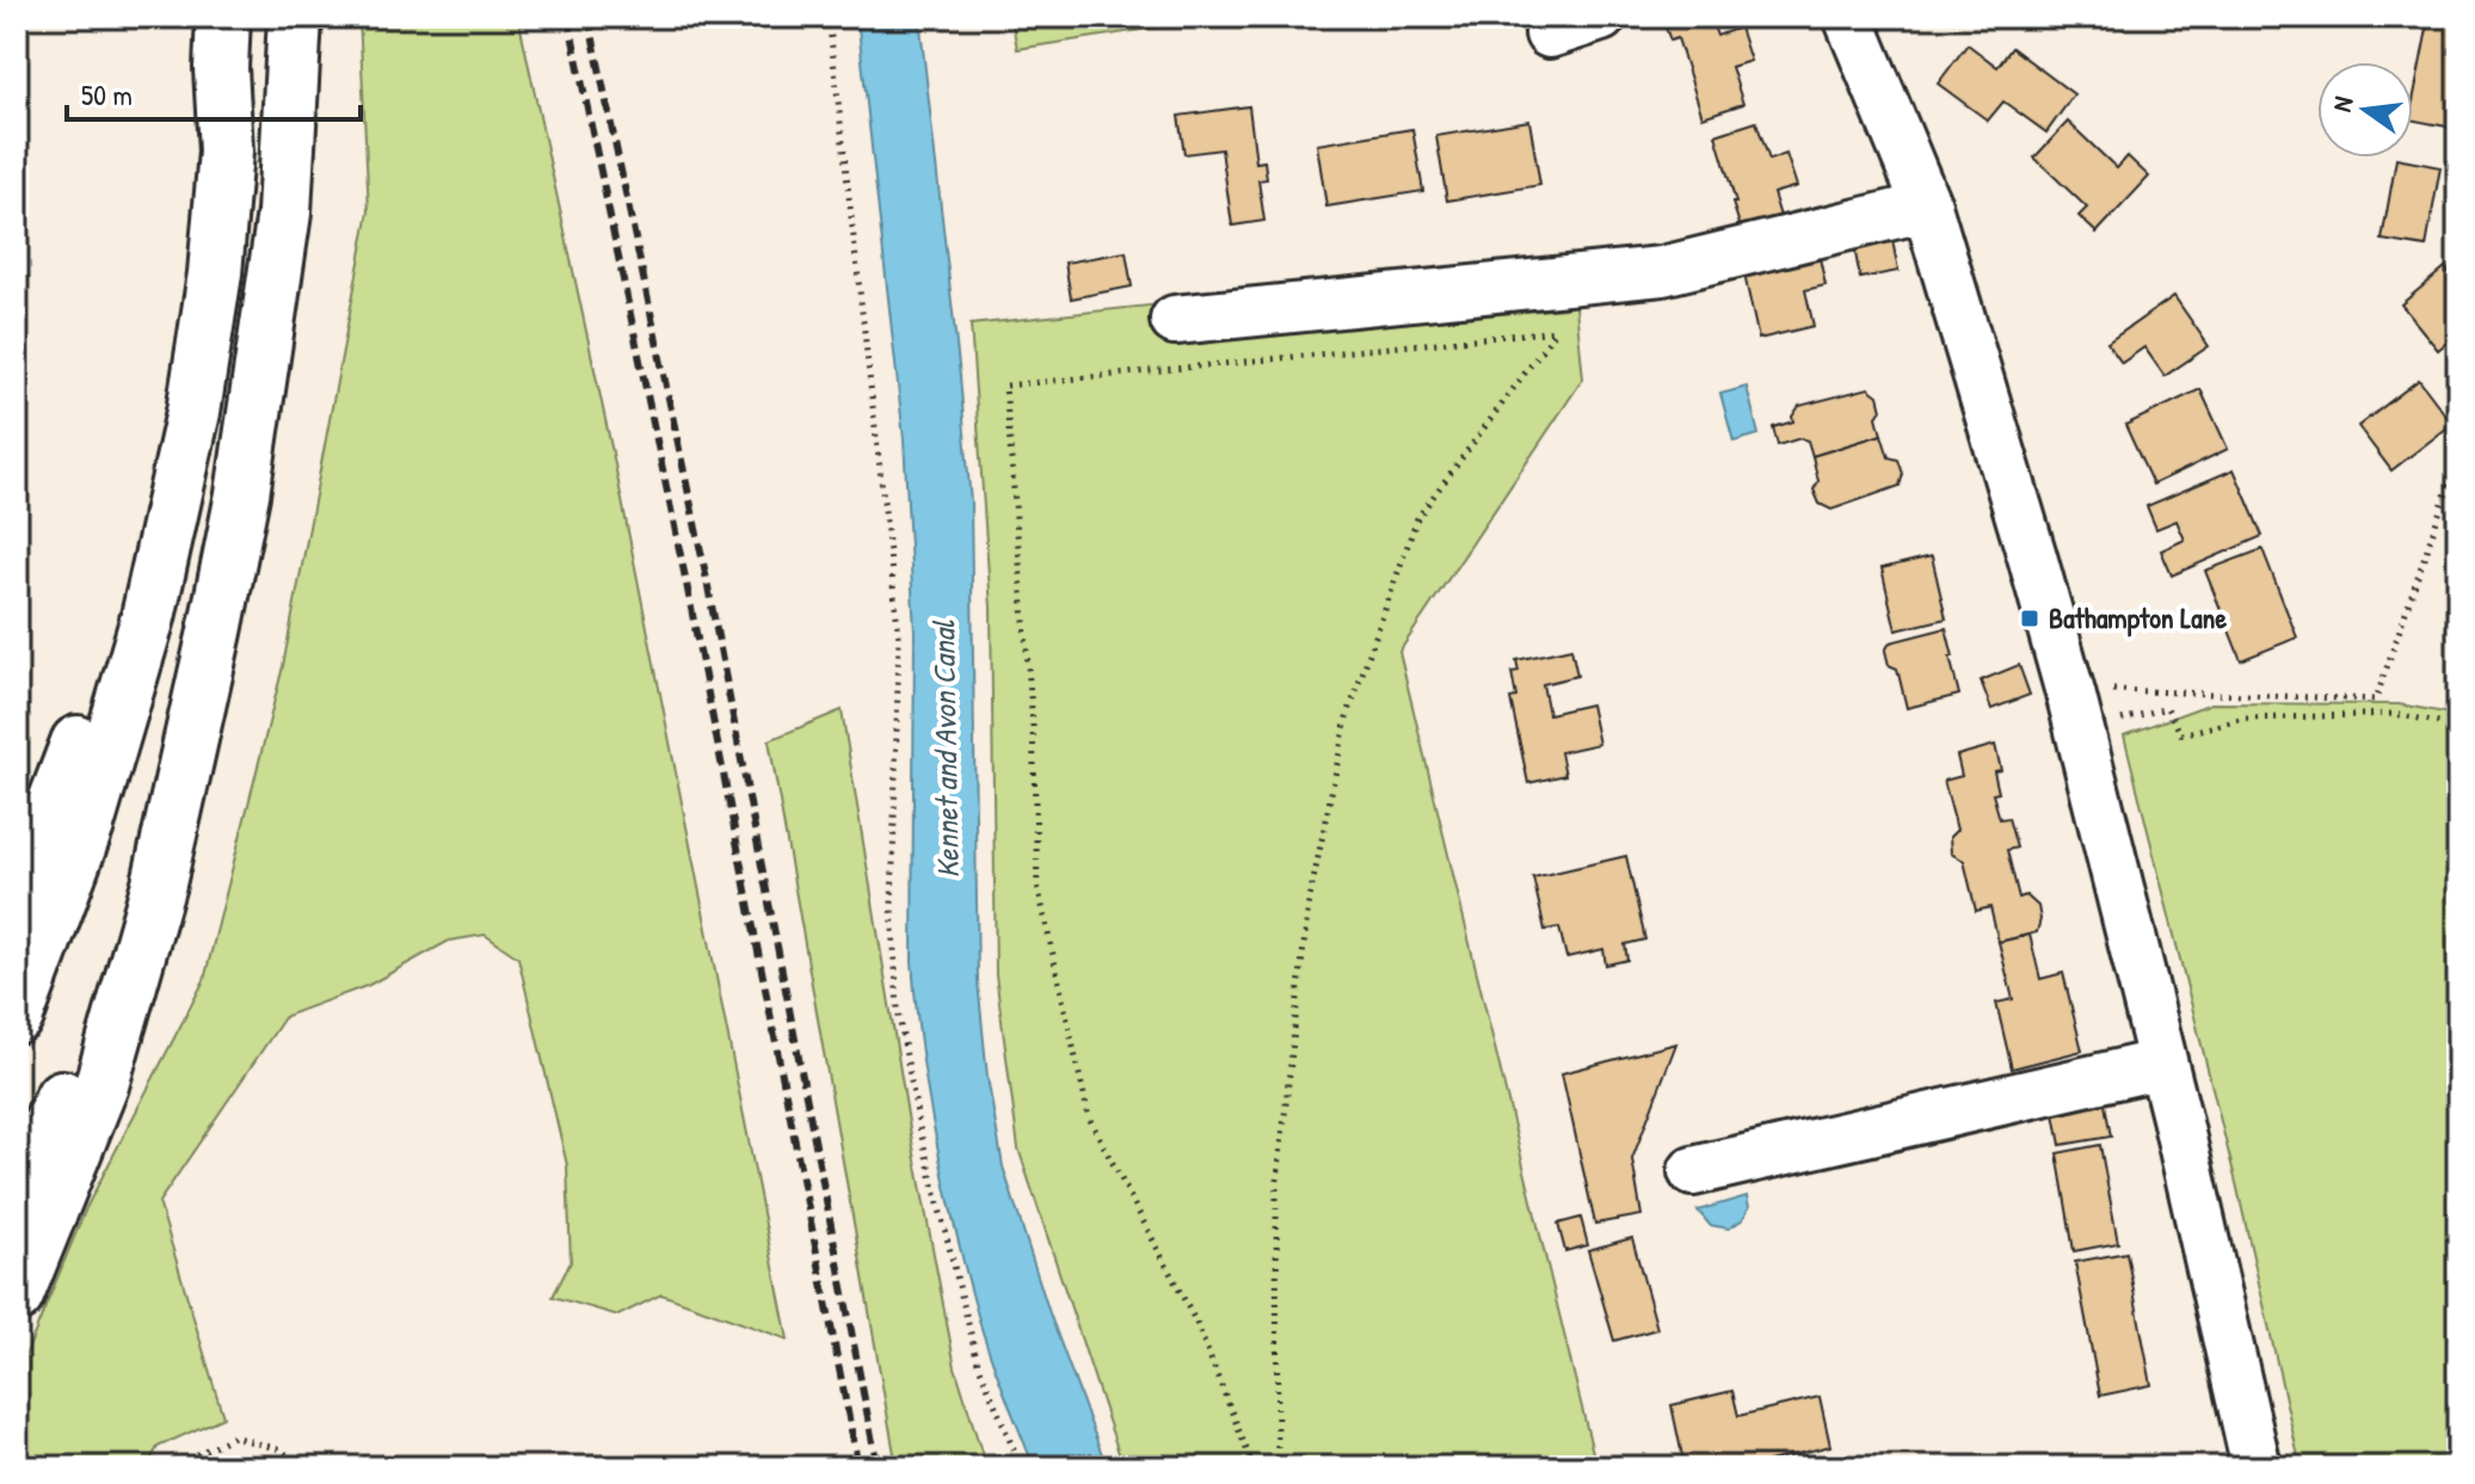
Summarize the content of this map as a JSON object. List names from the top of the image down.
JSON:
{
  "water": ["Kennet and Avon Canal"],
  "places": {
    "transit": ["Bathampton Lane"]
  },
  "scale_bar": "50 m",
  "north": "left"
}
